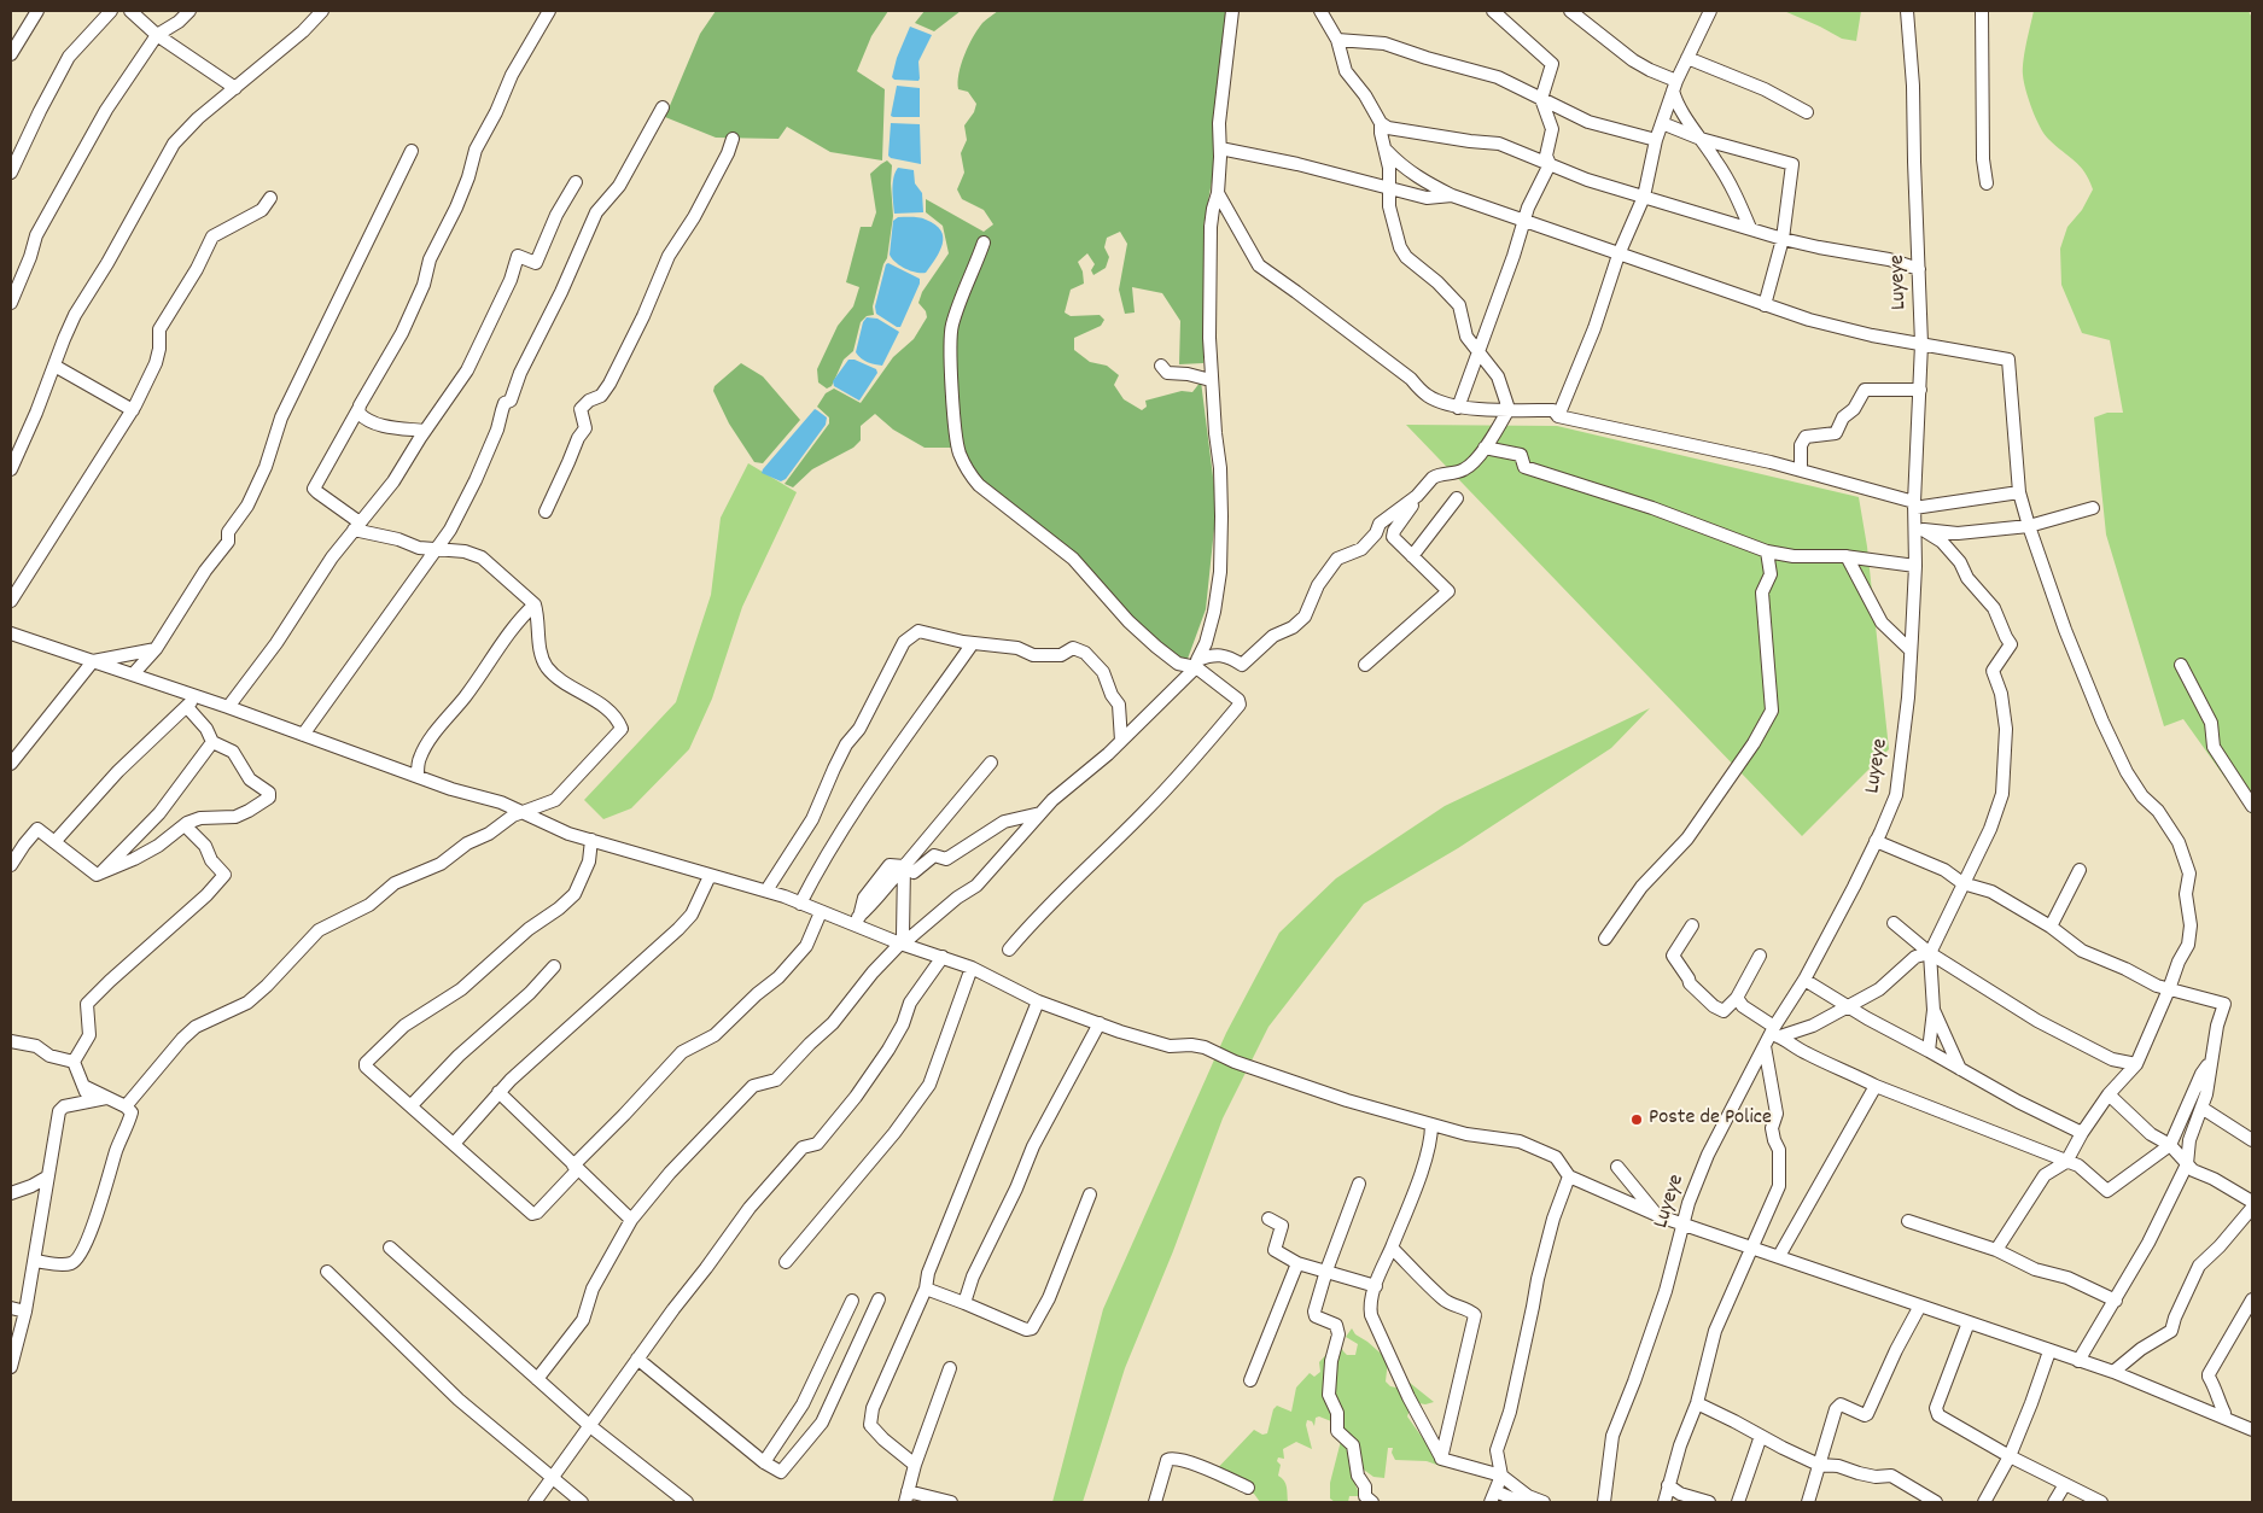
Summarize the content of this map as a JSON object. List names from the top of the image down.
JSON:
{
  "streets": {
    "street": ["Luyeye"]
  },
  "places": ["Poste de Police"]
}
